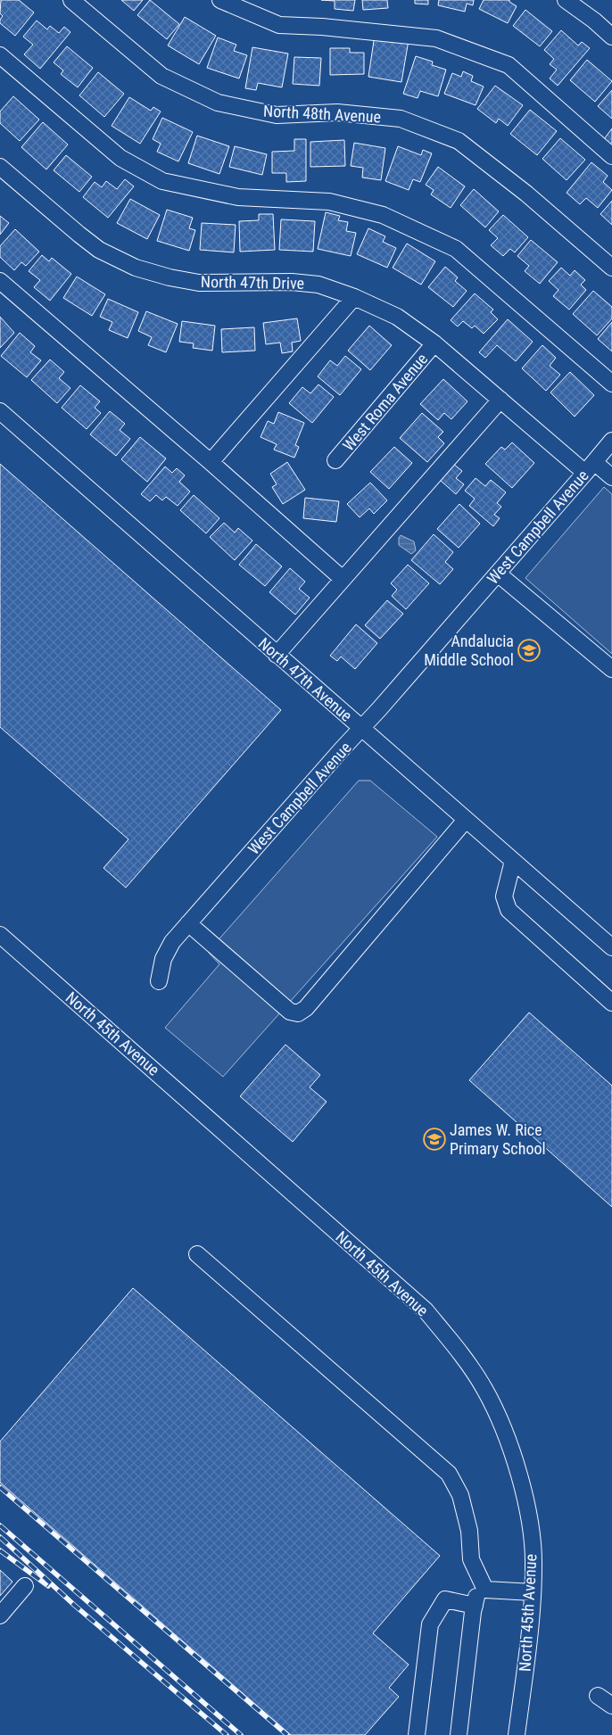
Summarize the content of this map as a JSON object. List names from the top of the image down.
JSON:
{
  "streets": {
    "street": [
      "North 48th Avenue",
      "North 47th Drive",
      "West Roma Avenue",
      "West Campbell Avenue",
      "North 47th Avenue",
      "North 45th Avenue"
    ]
  },
  "crossings": [
    ["North 47th Drive", "West Roma Avenue"],
    ["North 47th Drive", "West Campbell Avenue"],
    ["West Campbell Avenue", "North 47th Avenue"]
  ],
  "places": {
    "school or university": ["Andalucia Middle School", "James W. Rice Primary School"]
  }
}
